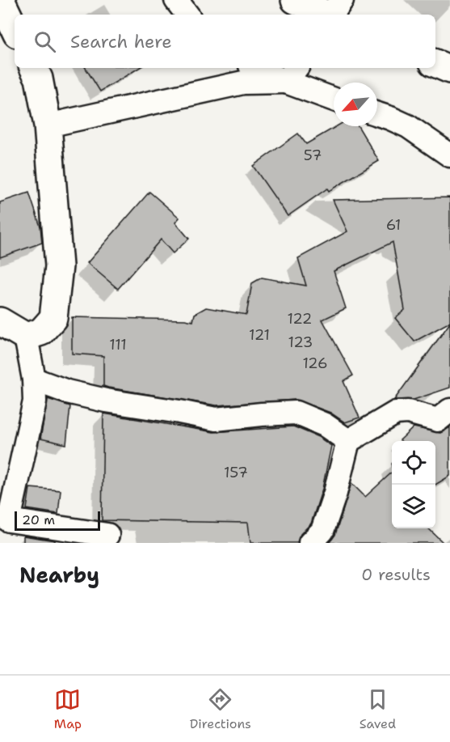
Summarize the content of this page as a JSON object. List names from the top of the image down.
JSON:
{
  "house_numbers": [
    "57",
    "61",
    "122",
    "121",
    "123",
    "111",
    "126",
    "157"
  ],
  "scale_bar": "20 m",
  "north": "bottom left",
  "page": {
    "search": "Search here",
    "scale": "20 m",
    "heading": ["Nearby", "0 results"],
    "nav": ["Map", "Directions", "Saved"]
  }
}
